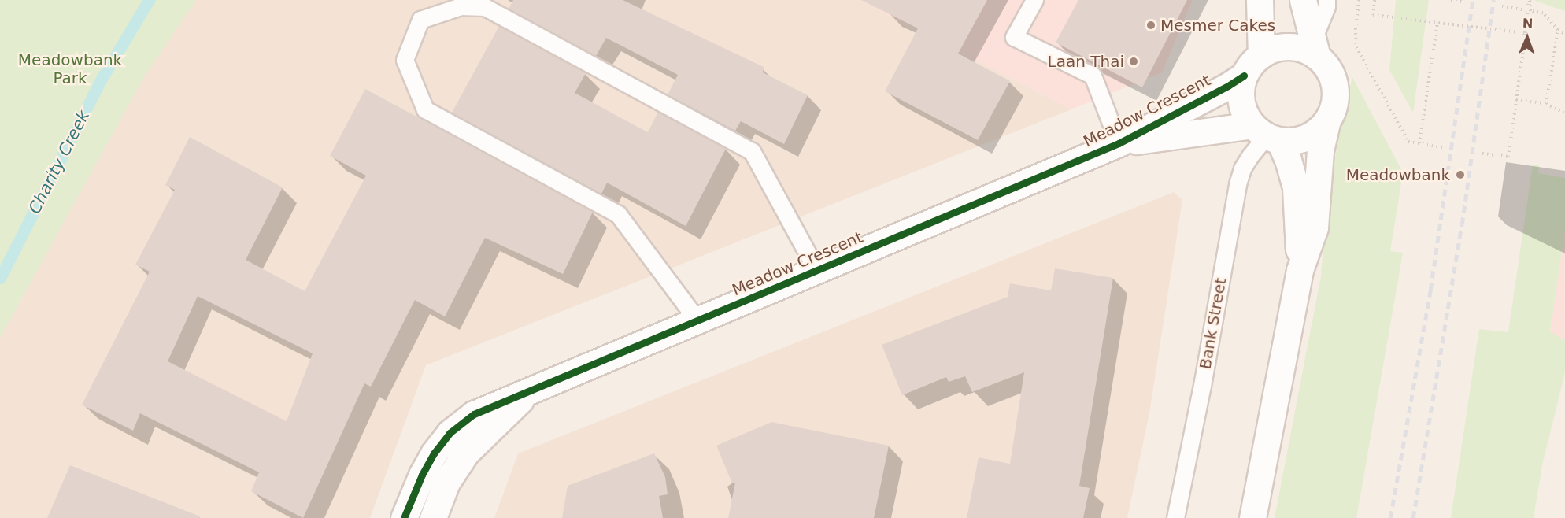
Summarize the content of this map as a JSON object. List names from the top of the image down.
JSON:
{
  "streets": {
    "street": ["Meadow Crescent"],
    "lane": ["Bank Street"]
  },
  "crossings": [
    ["Meadow Crescent", "Bank Street"]
  ],
  "water": ["Charity Creek"],
  "parks": ["Meadowbank Park"],
  "places": ["Mesmer Cakes", "Laan Thai", "Meadowbank"],
  "north": "top"
}
